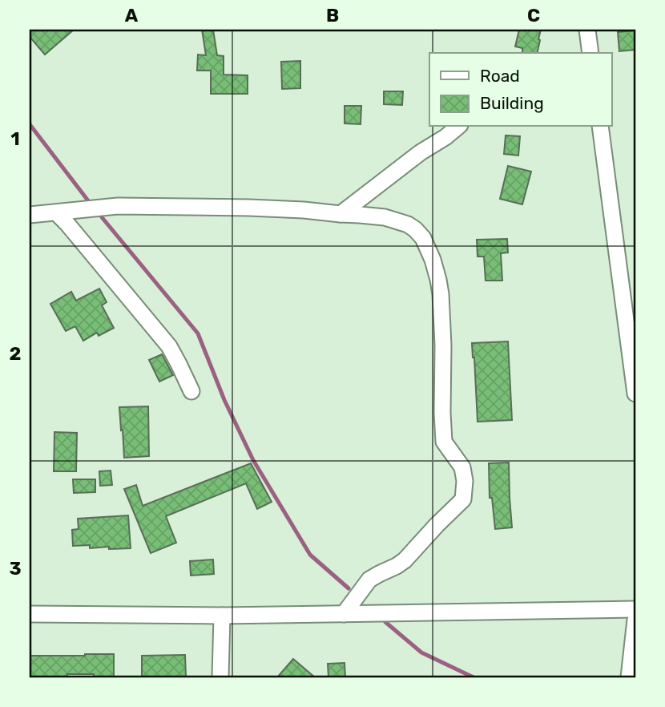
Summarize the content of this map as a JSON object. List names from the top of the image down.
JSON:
{
  "legend": ["Road", "Building"],
  "grid": {
    "columns": ["A", "B", "C"],
    "rows": ["1", "2", "3"]
  }
}
